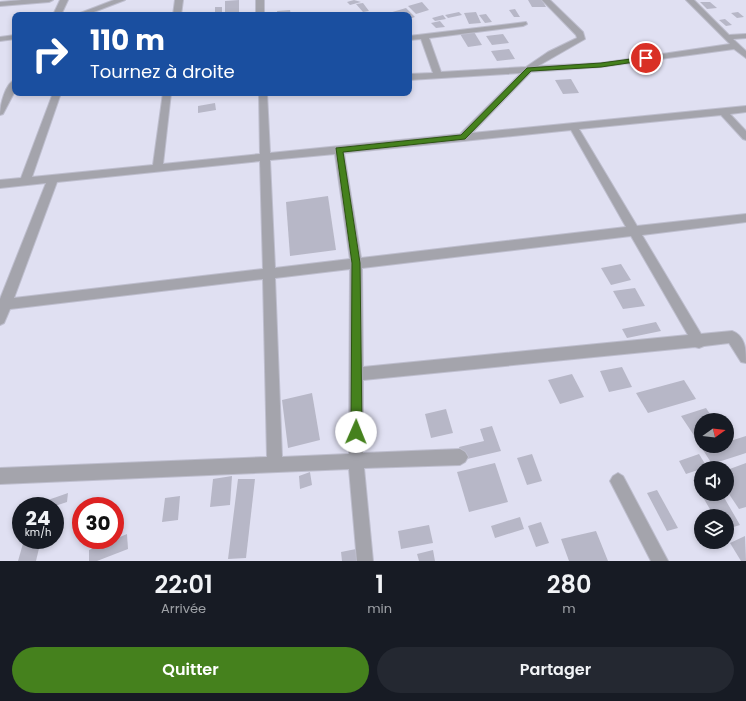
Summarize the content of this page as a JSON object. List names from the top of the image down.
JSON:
{
  "north": "right",
  "page": {
    "turn": ["110 m", "Tournez à droite"],
    "speed": "24 km/h",
    "limit": "30",
    "eta": [
      "22:01",
      "Arrivée",
      "1",
      "min",
      "280",
      "m"
    ],
    "buttons": ["Quitter", "Partager"]
  }
}
